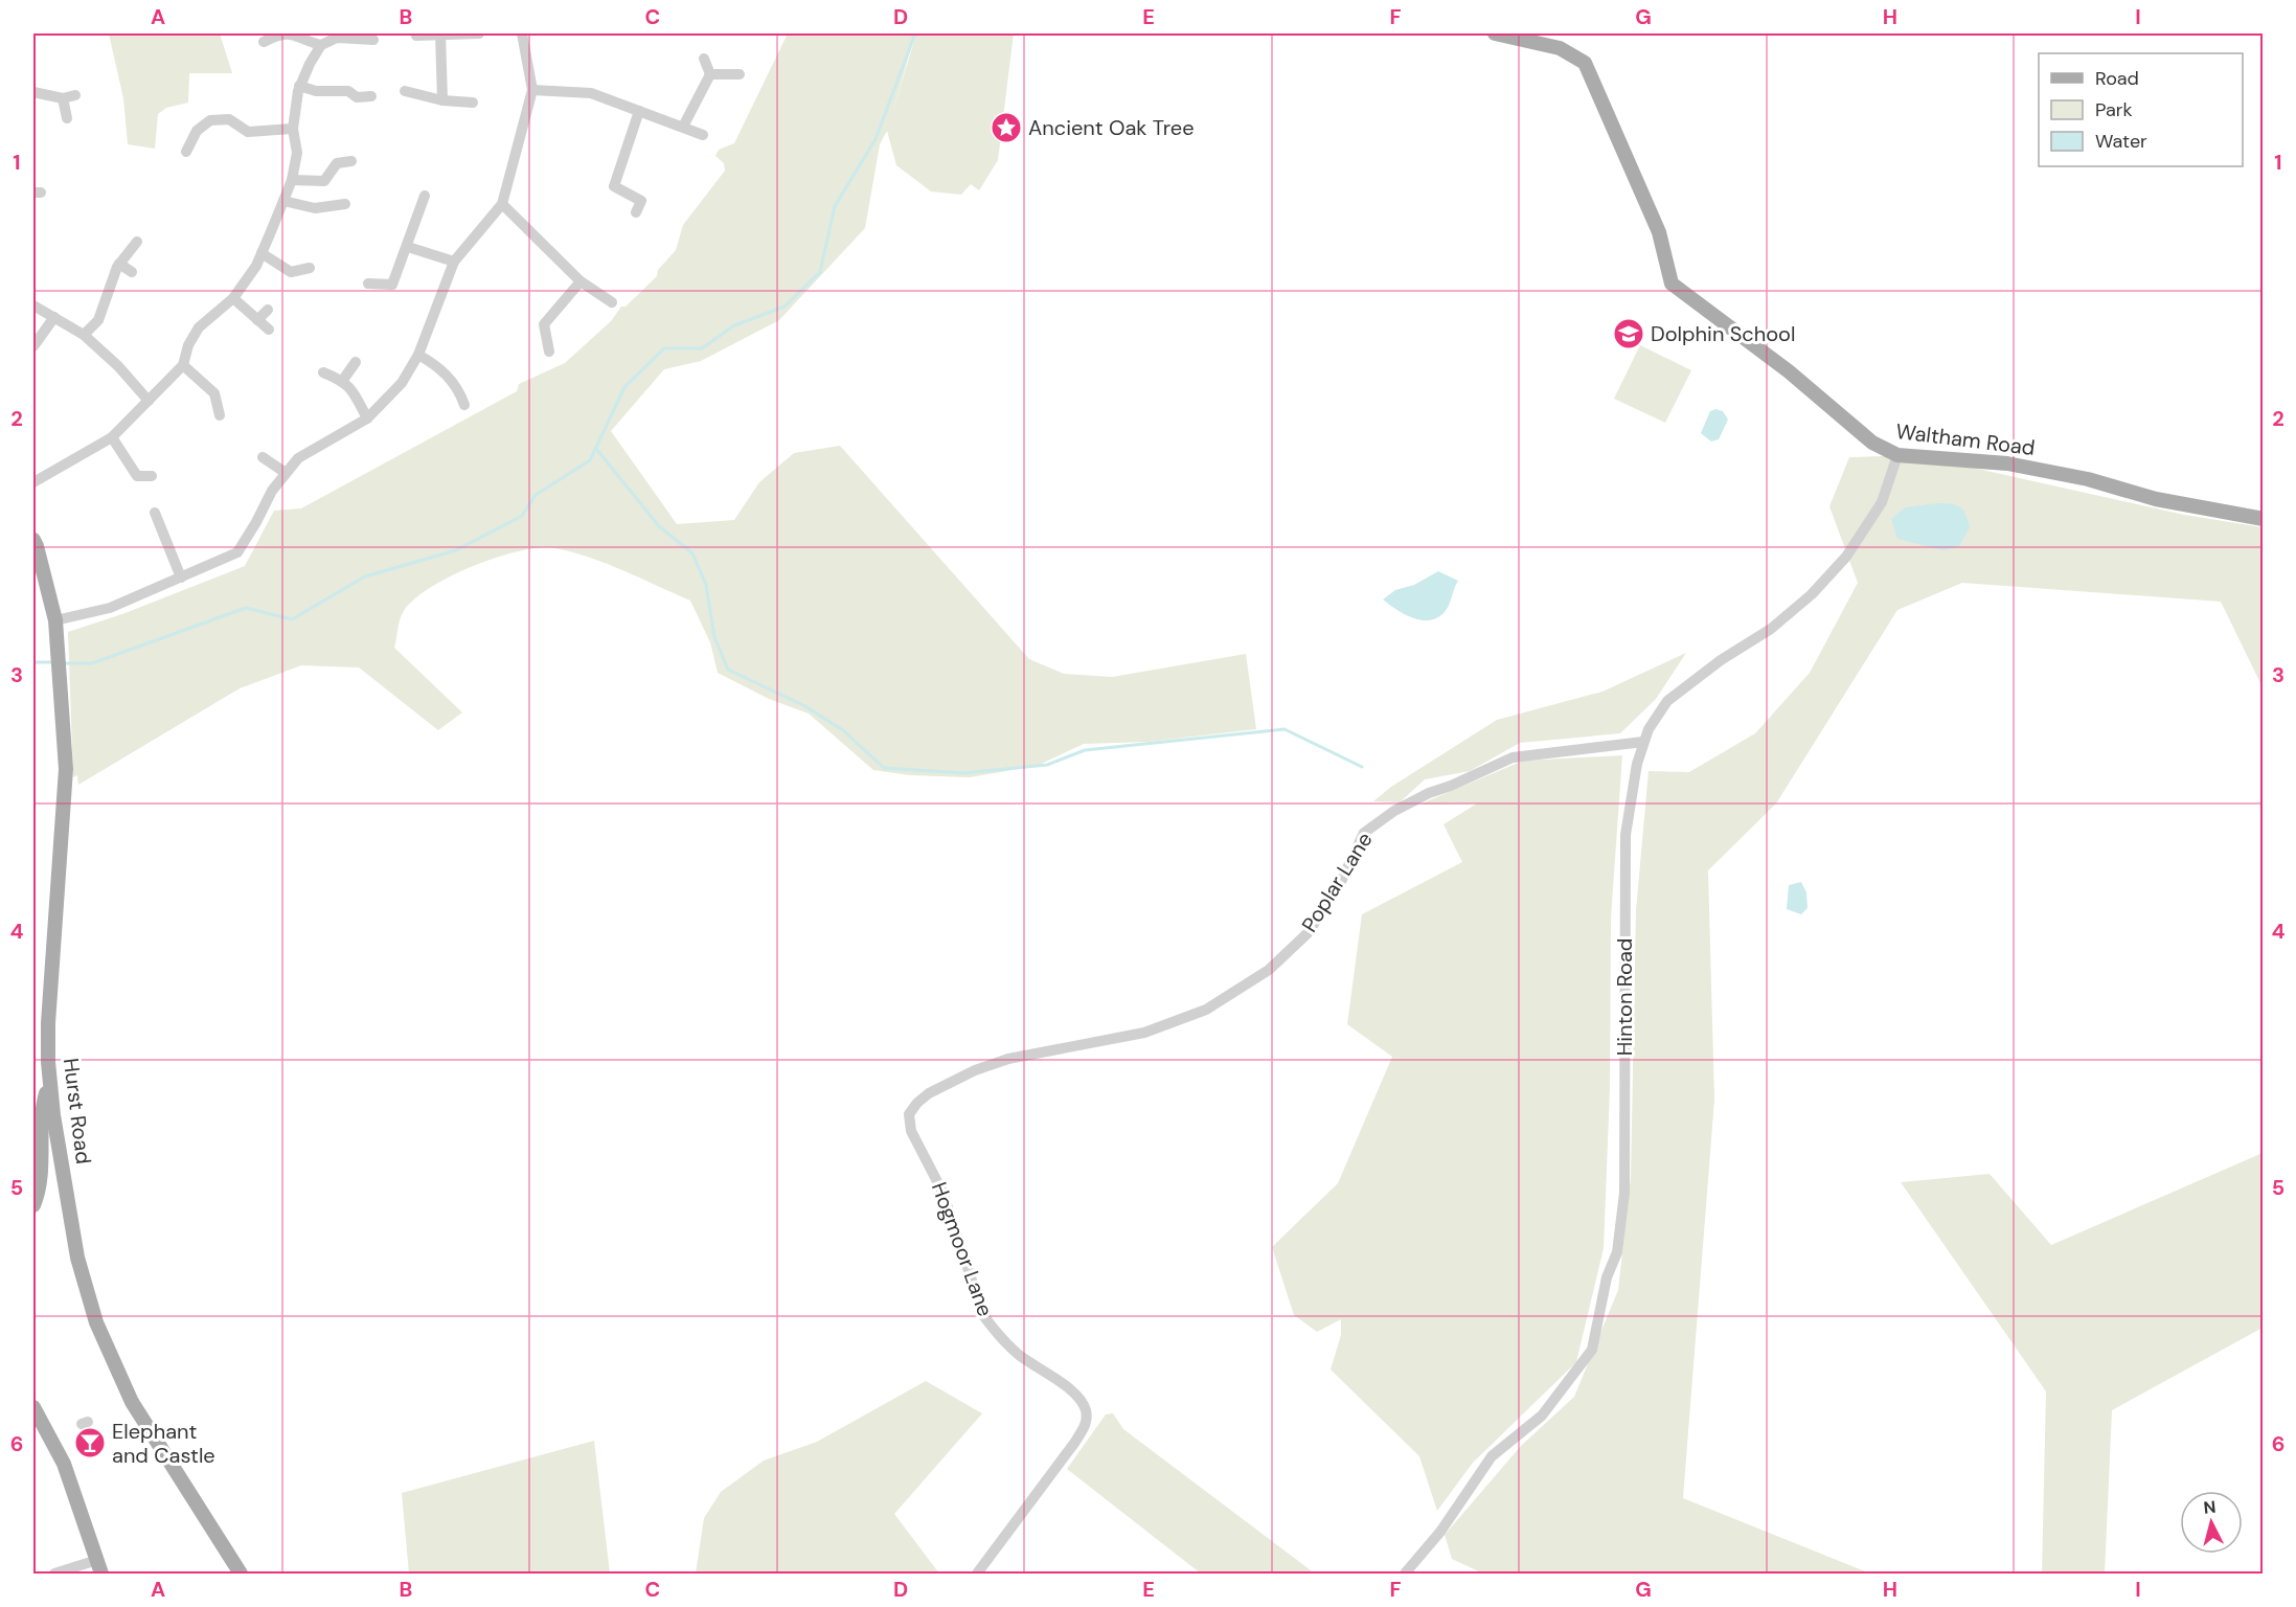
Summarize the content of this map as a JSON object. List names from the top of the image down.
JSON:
{
  "streets": {
    "main road": ["Waltham Road", "Hurst Road"],
    "street": ["Poplar Lane", "Hinton Road", "Hogmoor Lane"]
  },
  "crossings": [
    ["Waltham Road", "Hinton Road"],
    ["Poplar Lane", "Hinton Road"],
    ["Poplar Lane", "Hogmoor Lane"]
  ],
  "places": {
    "place": ["Ancient Oak Tree"],
    "school or university": ["Dolphin School"],
    "bar": ["Elephant and Castle"]
  },
  "legend": ["Road", "Park", "Water"],
  "north": "top",
  "grid": {
    "columns": [
      "A",
      "B",
      "C",
      "D",
      "E",
      "F",
      "G",
      "H",
      "I"
    ],
    "rows": [
      "1",
      "2",
      "3",
      "4",
      "5",
      "6"
    ]
  }
}
